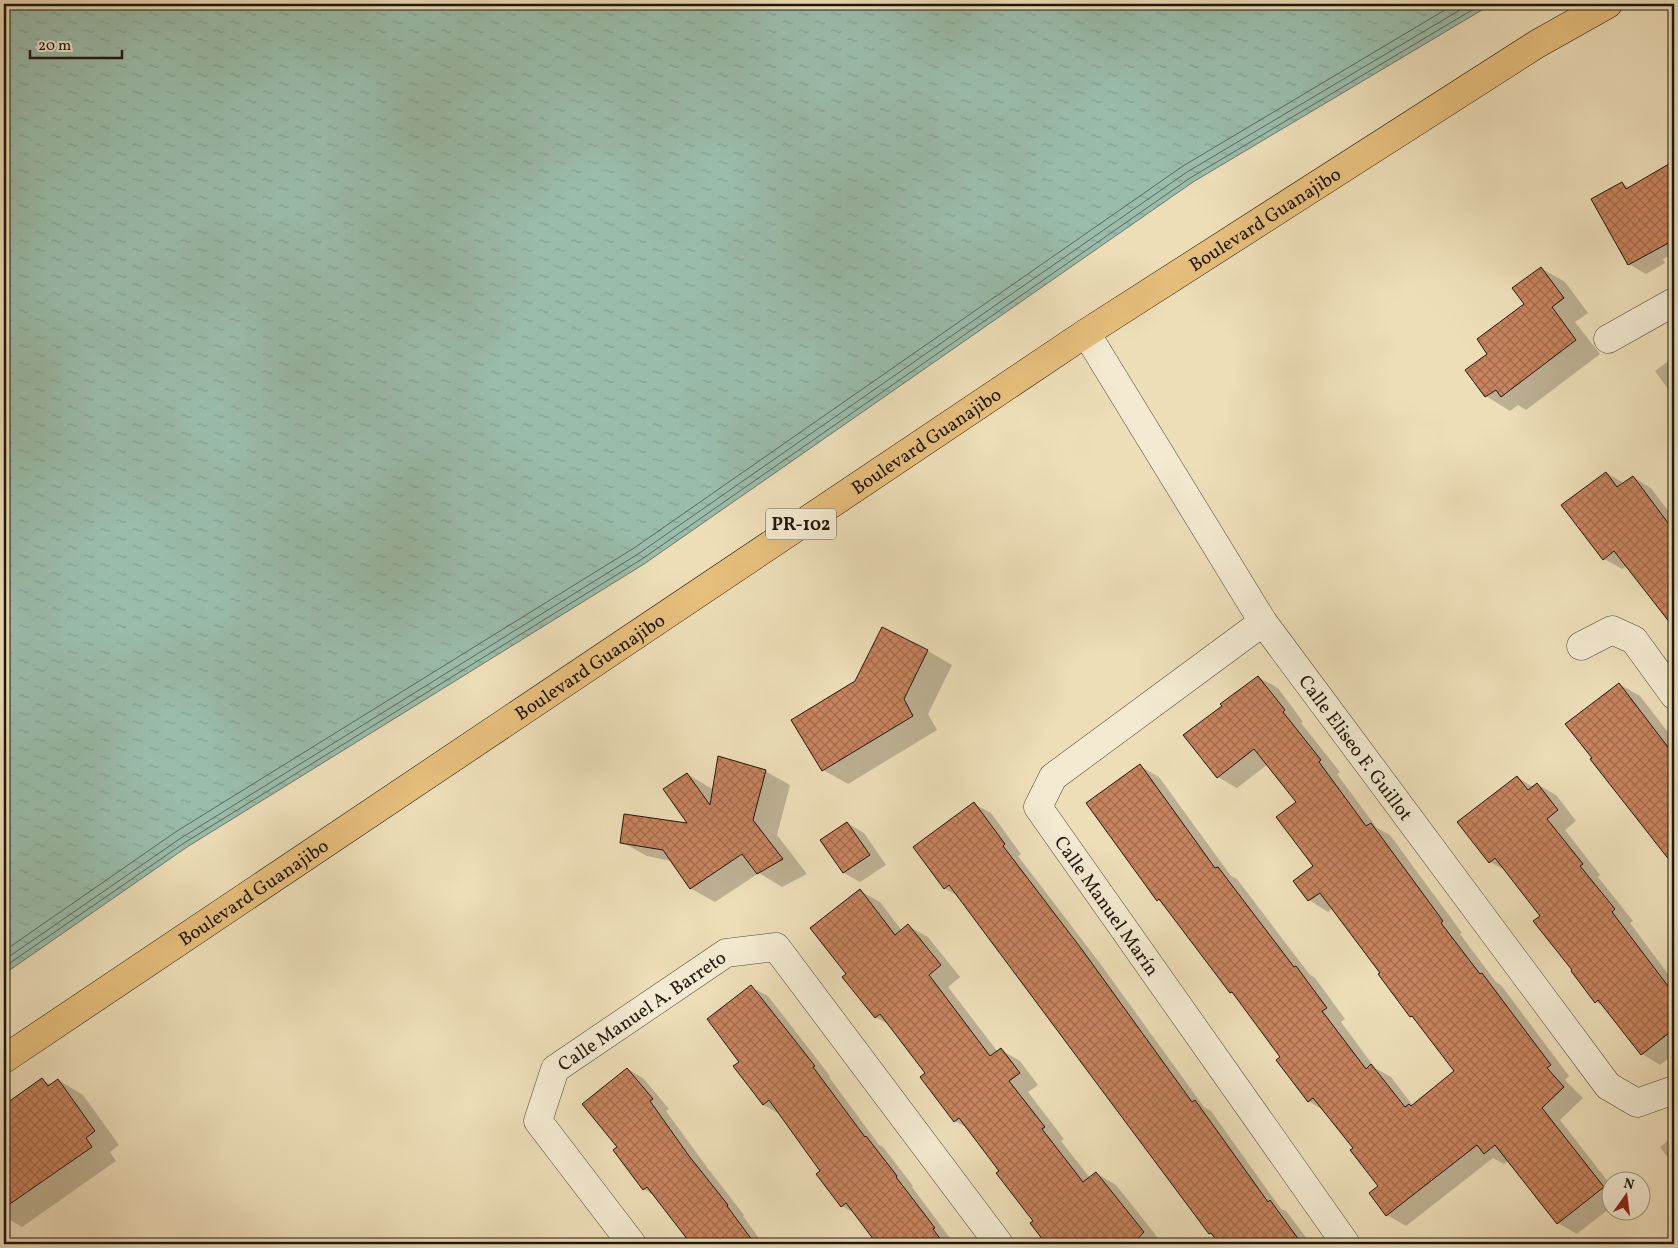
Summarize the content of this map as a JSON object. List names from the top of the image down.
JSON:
{
  "streets": {
    "main road": ["Boulevard Guanajibo", "PR-102"],
    "street": ["Calle Eliseo F. Guillot", "Calle Manuel Marín", "Calle Manuel A. Barreto"]
  },
  "crossings": [
    ["Boulevard Guanajibo", "Calle Eliseo F. Guillot"],
    ["Calle Eliseo F. Guillot", "Calle Manuel Marín"]
  ],
  "scale_bar": "20 m",
  "north": "top"
}
